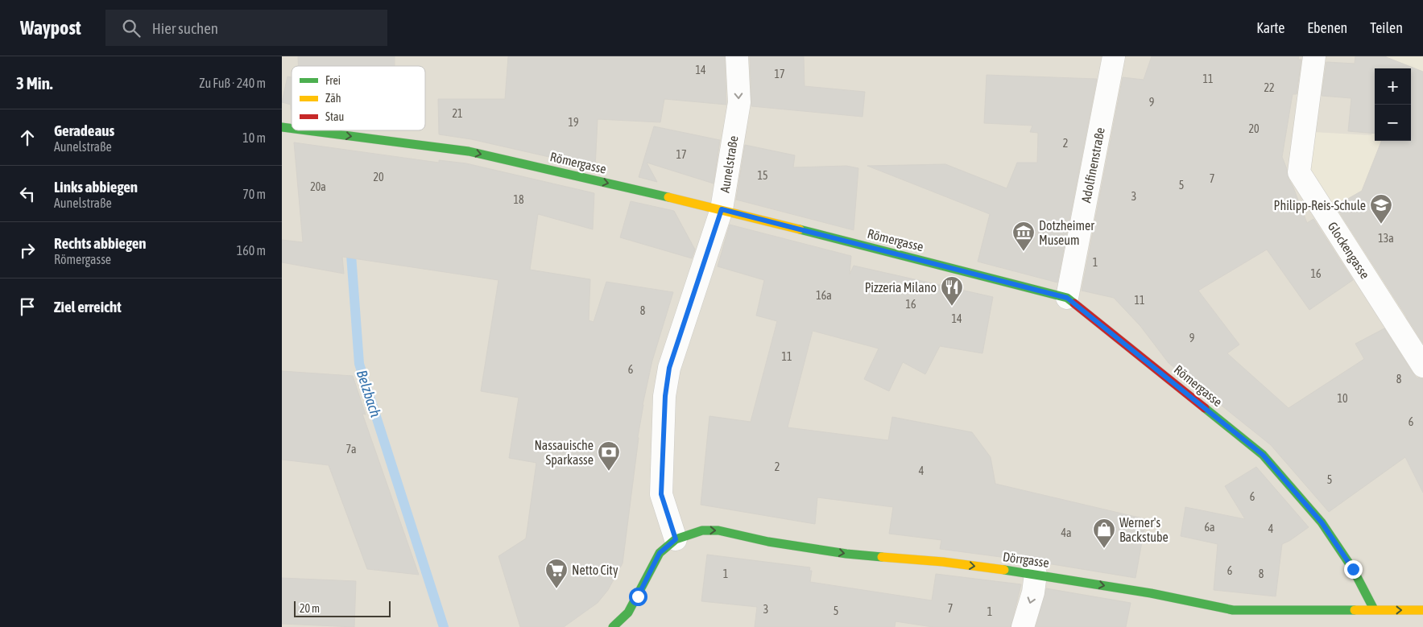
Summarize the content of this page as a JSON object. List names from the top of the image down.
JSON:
{
  "streets": {
    "street": [
      "Römergasse",
      "Aunelstraße",
      "Adolfinenstraße",
      "Glockengasse",
      "Dörrgasse"
    ]
  },
  "crossings": [
    ["Römergasse", "Aunelstraße"],
    ["Römergasse", "Adolfinenstraße"],
    ["Römergasse", "Dörrgasse"],
    ["Aunelstraße", "Dörrgasse"]
  ],
  "one_way": ["Dörrgasse"],
  "water": ["Belzbach"],
  "places": {
    "school or university": ["Philipp-Reis-Schule"],
    "museum": ["Dotzheimer Museum"],
    "restaurant": ["Pizzeria Milano"],
    "bank": ["Nassauische Sparkasse"],
    "shop": ["Werner's Backstube"],
    "supermarket": ["Netto City"]
  },
  "house_numbers": [
    "14",
    "17",
    "11",
    "22",
    "9",
    "21",
    "19",
    "20",
    "2",
    "17",
    "15",
    "20",
    "7",
    "5",
    "20a",
    "3",
    "18",
    "13a",
    "1",
    "16",
    "16a",
    "11",
    "16",
    "8",
    "14",
    "9",
    "11",
    "6",
    "8",
    "10",
    "6",
    "7a",
    "2",
    "4",
    "5",
    "6",
    "6a",
    "4",
    "4a",
    "6",
    "1",
    "8",
    "7",
    "3",
    "5",
    "1"
  ],
  "legend": ["Frei", "Zäh", "Stau"],
  "scale_bar": "20 m",
  "page": {
    "header": "Waypost",
    "search": "Hier suchen",
    "nav": ["Karte", "Ebenen", "Teilen"],
    "heading": ["3 Min.", "Zu Fuß · 240 m"],
    "map_buttons": ["+", "−"],
    "list": [
      ["Geradeaus", "Aunelstraße", "10 m"],
      ["Links abbiegen", "Aunelstraße", "70 m"],
      ["Rechts abbiegen", "Römergasse", "160 m"],
      "Ziel erreicht"
    ],
    "scale": "20 m"
  }
}
